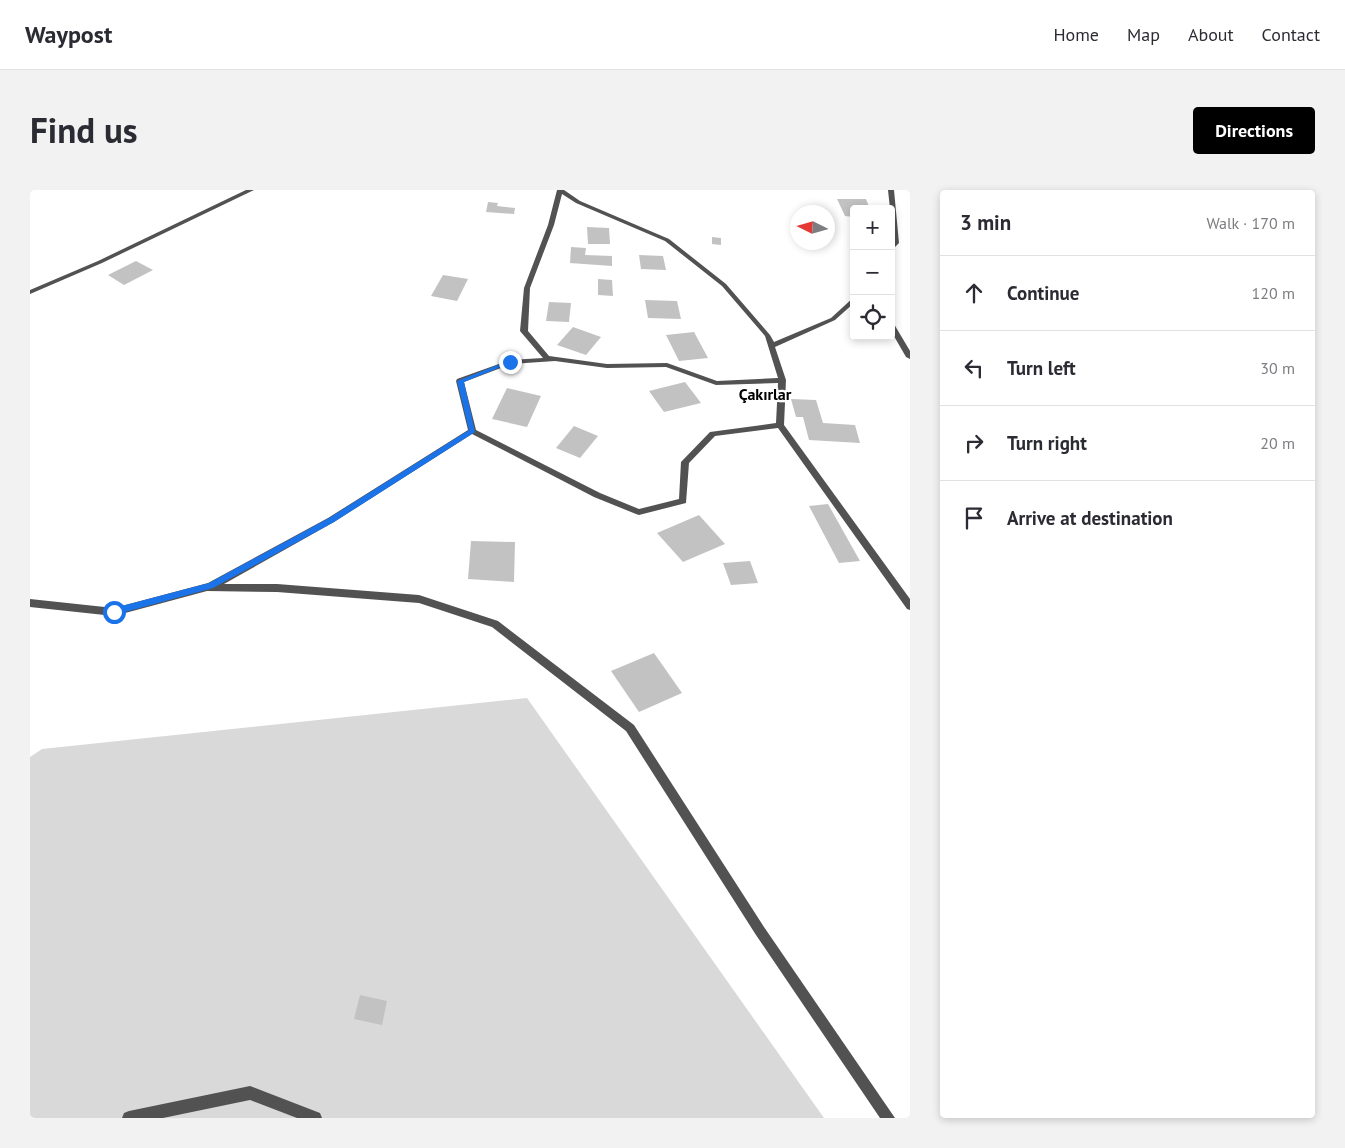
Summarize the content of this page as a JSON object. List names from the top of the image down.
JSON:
{
  "districts": ["Çakırlar"],
  "north": "left",
  "page": {
    "header": "Waypost",
    "nav": [
      "Home",
      "Map",
      "About",
      "Contact"
    ],
    "title": "Find us",
    "buttons": "Directions",
    "heading": ["3 min", "Walk · 170 m"],
    "map_buttons": ["+", "−"],
    "list": [
      ["Continue", "120 m"],
      ["Turn left", "30 m"],
      ["Turn right", "20 m"],
      "Arrive at destination"
    ]
  }
}
